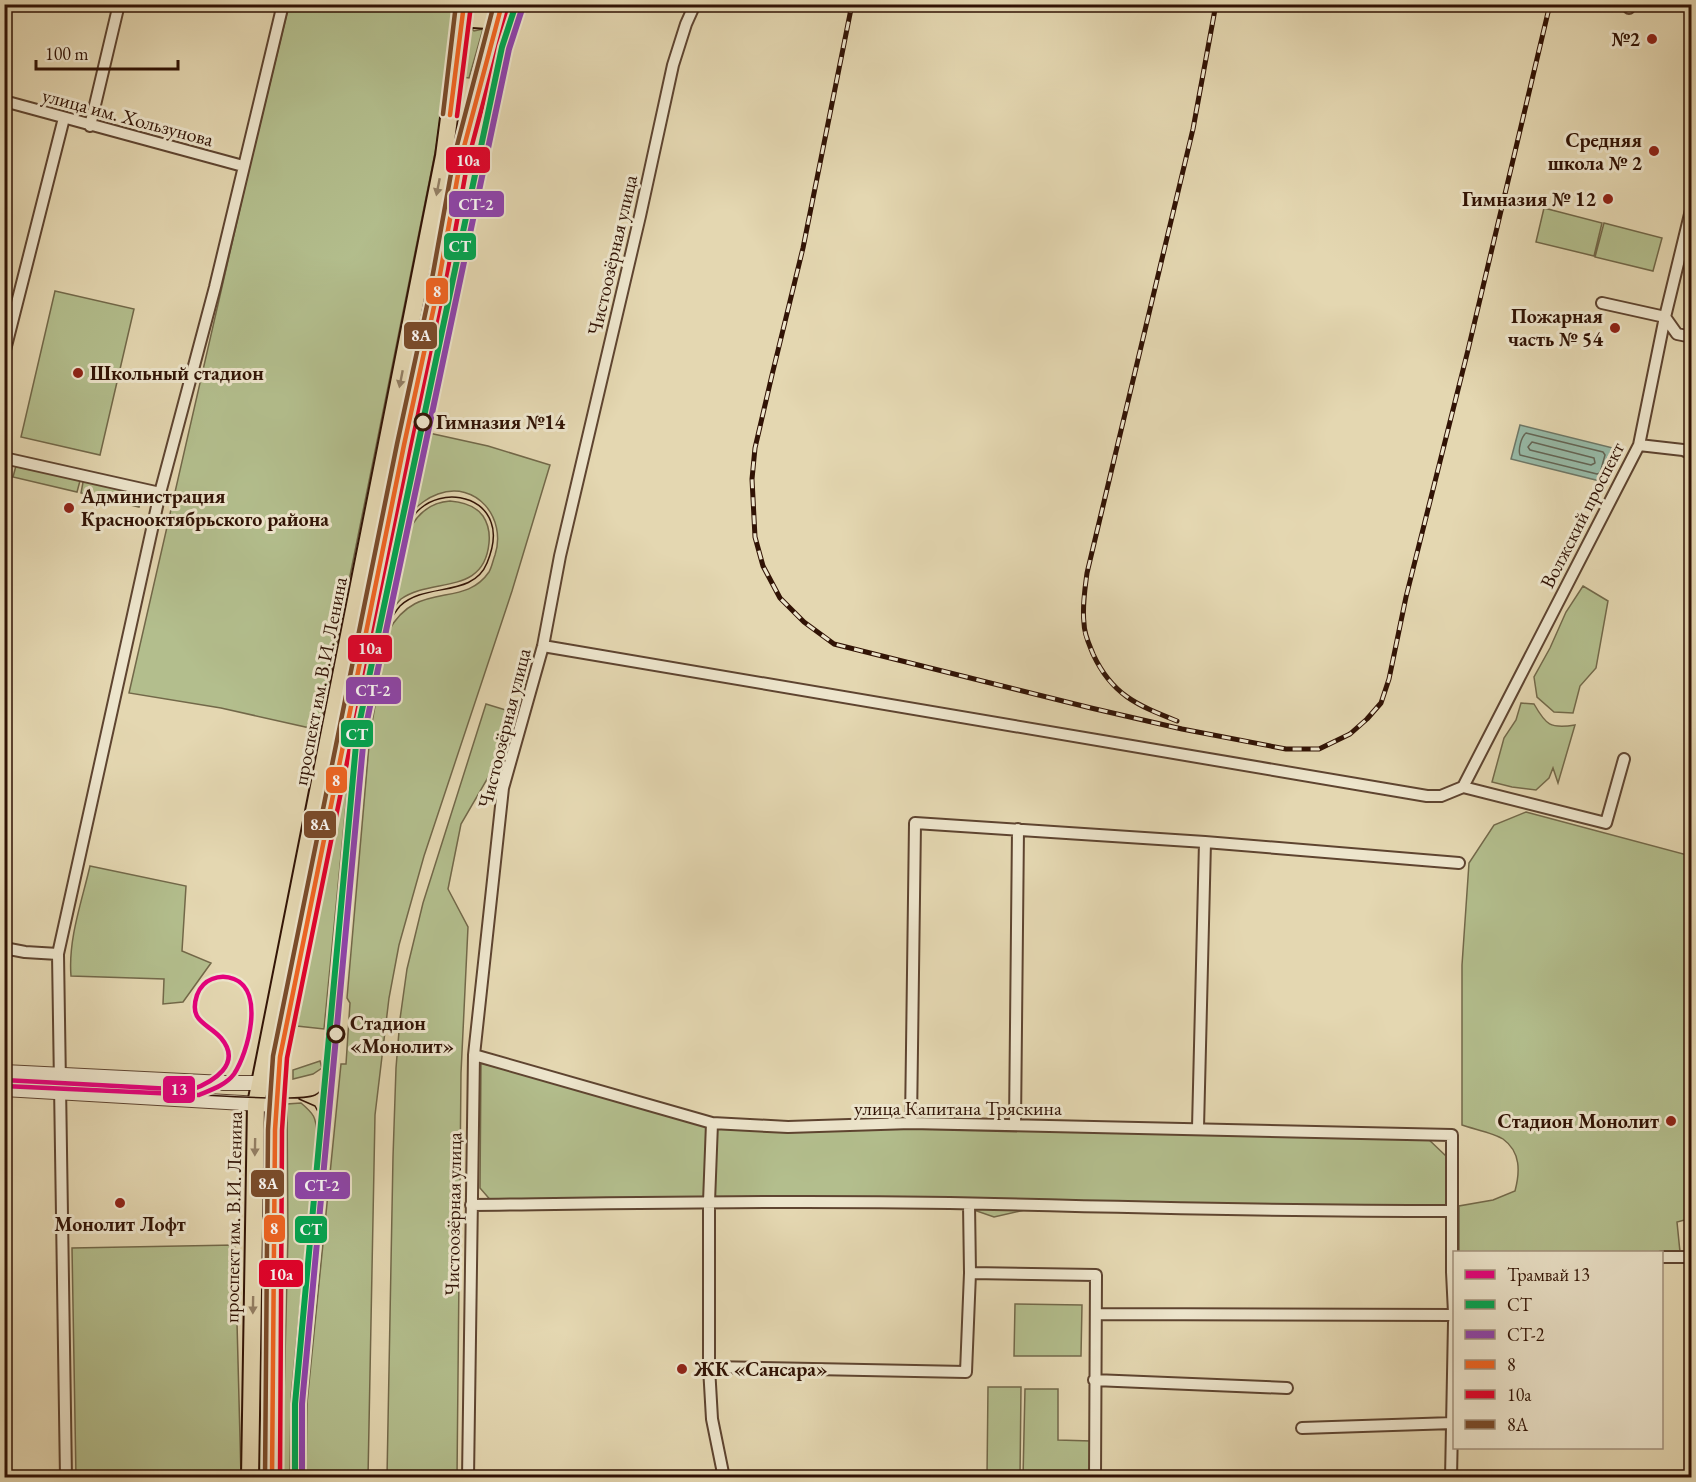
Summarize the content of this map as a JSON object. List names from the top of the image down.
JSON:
{
  "streets": {
    "main road": ["проспект им. В.И. Ленина"],
    "street": [
      "улица им. Хользунова",
      "Чистоозёрная улица",
      "Волжский проспект",
      "улица Капитана Тряскина"
    ]
  },
  "crossings": [
    ["Чистоозёрная улица", "улица Капитана Тряскина"]
  ],
  "places": [
    "№2",
    "Средняя школа № 2",
    "Гимназия № 12",
    "Пожарная часть № 54",
    "Школьный стадион",
    "Гимназия №14",
    "Администрация Краснооктябрьского района",
    "Стадион «Монолит»",
    "Стадион Монолит",
    "Монолит Лофт",
    "ЖК «Сансара»"
  ],
  "lines": [
    "transit line СТ",
    "transit line 8",
    "transit line 8А",
    "transit line 10а",
    "transit line СТ-2",
    "tram line 13"
  ],
  "legend": [
    "Трамвай 13",
    "СТ",
    "СТ-2",
    "8",
    "10а",
    "8А"
  ],
  "scale_bar": "100 m"
}
